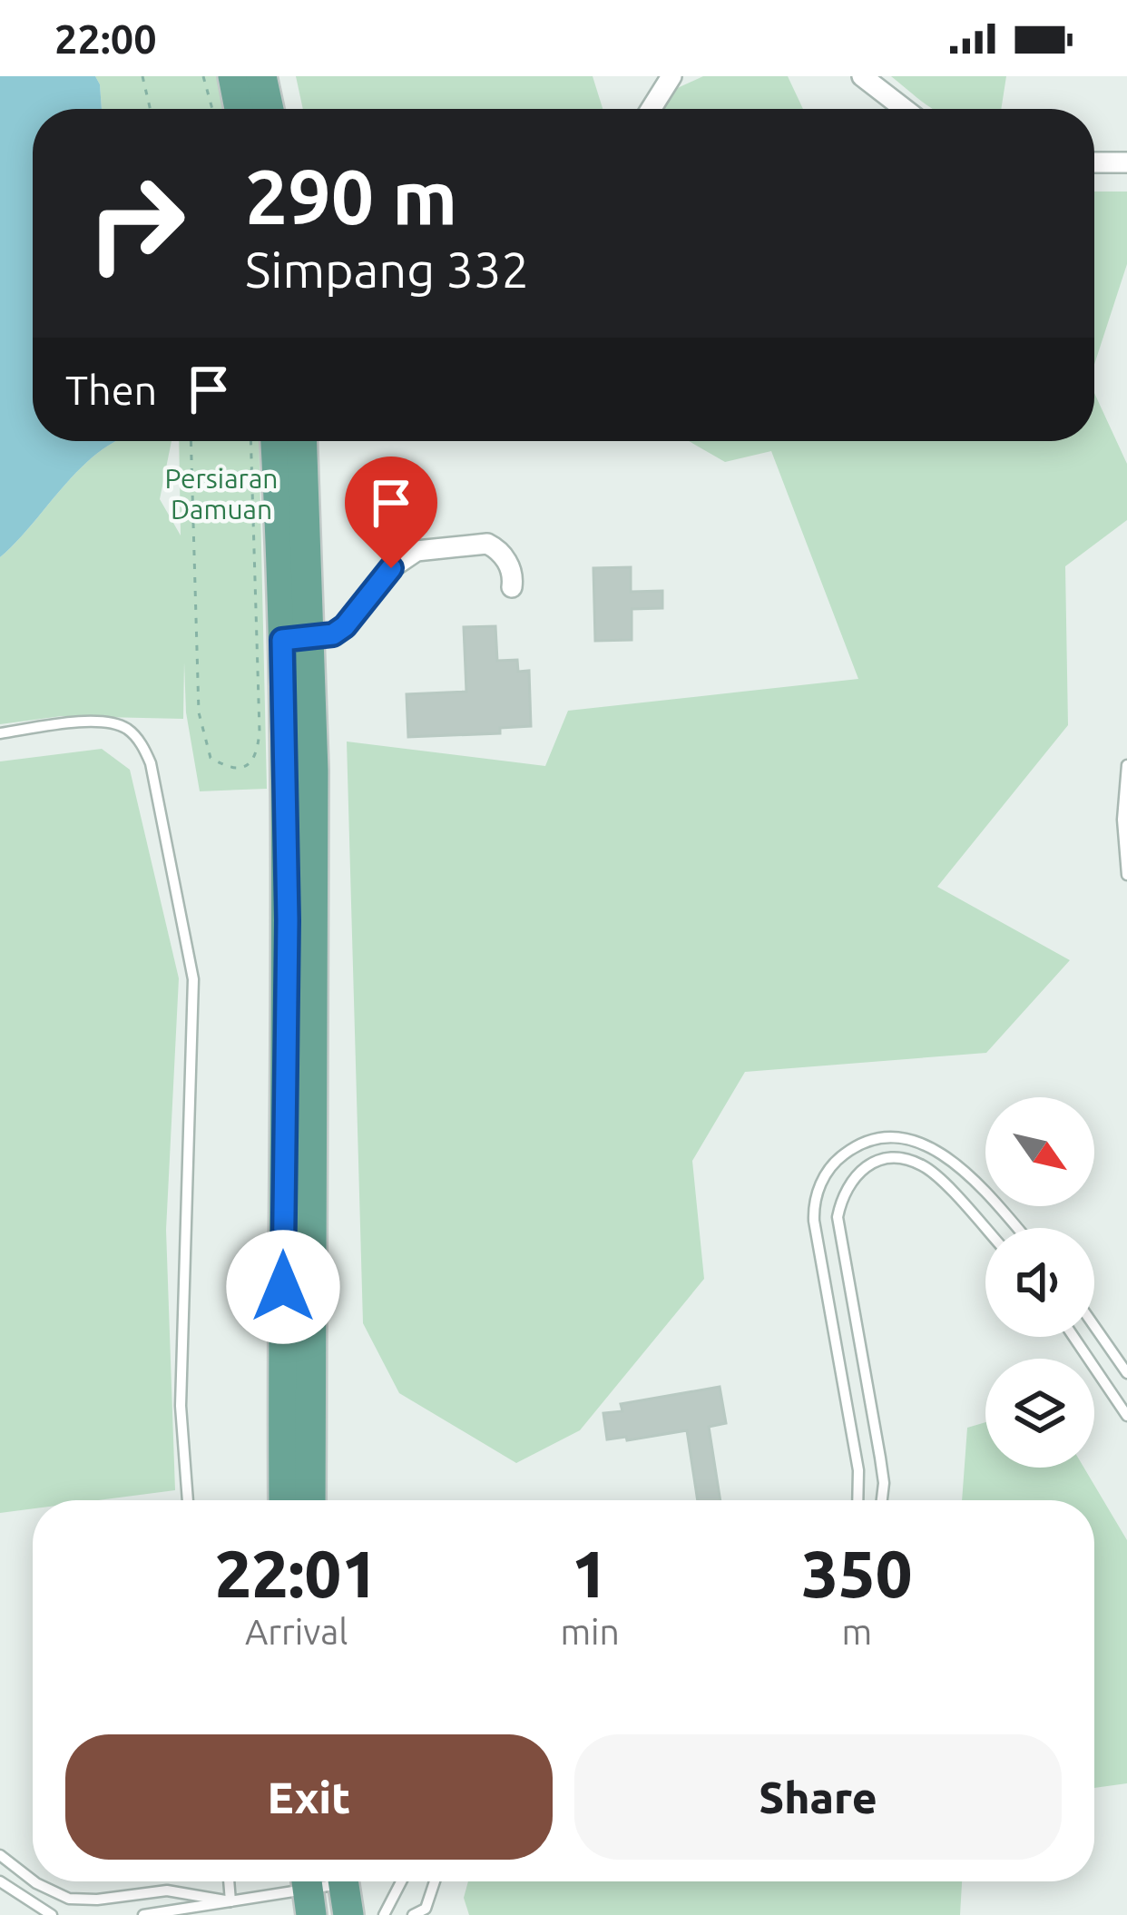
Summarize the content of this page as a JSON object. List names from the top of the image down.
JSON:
{
  "parks": ["Persiaran Damuan"],
  "north": "bottom right",
  "page": {
    "status": "22:00",
    "turn": ["290 m", "Simpang 332"],
    "then": "Then",
    "eta": [
      "22:01",
      "Arrival",
      "1",
      "min",
      "350",
      "m"
    ],
    "buttons": ["Exit", "Share"]
  }
}
